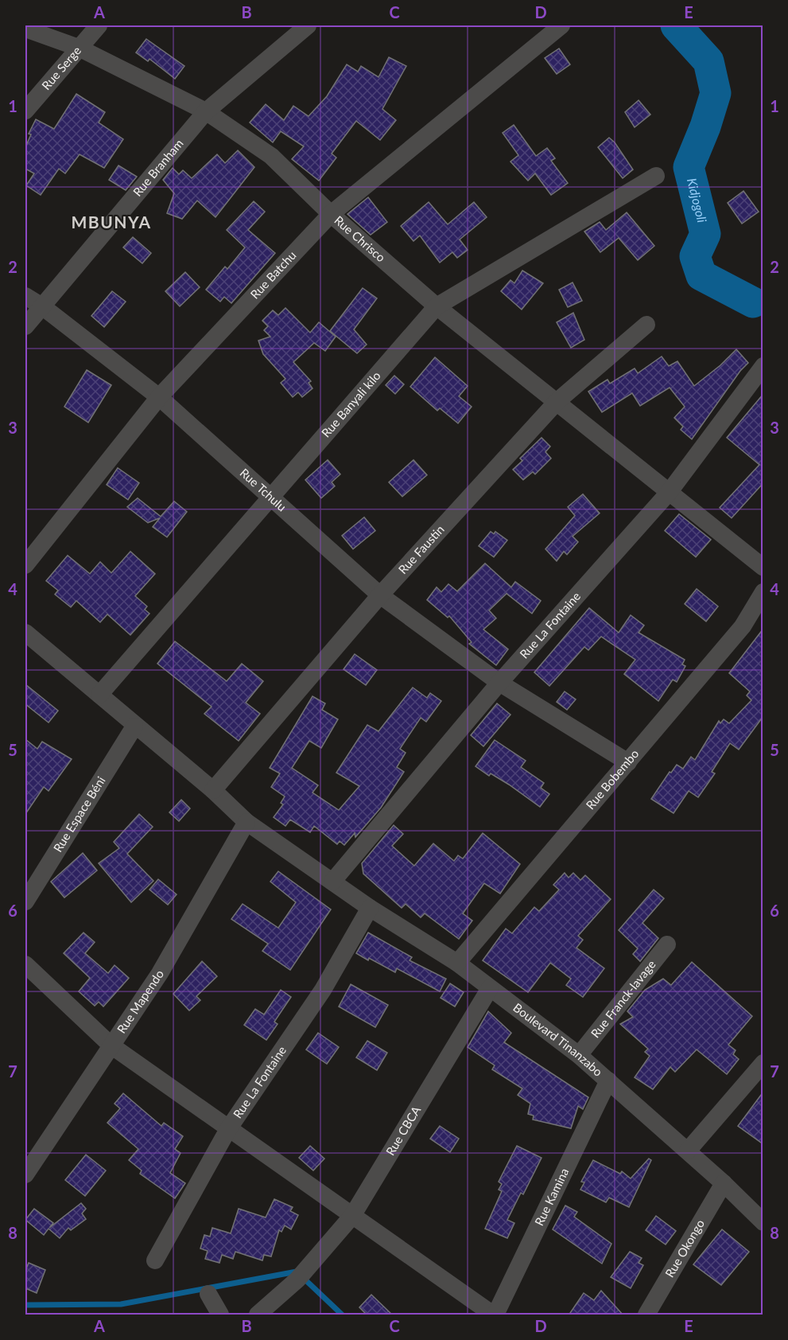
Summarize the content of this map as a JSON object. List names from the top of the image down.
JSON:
{
  "streets": {
    "street": [
      "Rue Serge",
      "Rue Branham",
      "Rue Chrisco",
      "Rue Batchu",
      "Rue Banyali kilo",
      "Rue Tchulu",
      "Rue Faustin",
      "Rue La Fontaine",
      "Rue Bobembo",
      "Rue Espace Béni",
      "Rue Franck-lavage",
      "Rue Mapendo",
      "Boulevard Tinanzabo",
      "Rue CBCA",
      "Rue Kamina",
      "Rue Okongo"
    ]
  },
  "crossings": [
    ["Rue Serge", "Rue Chrisco"],
    ["Rue Branham", "Rue Chrisco"],
    ["Rue Branham", "Rue Tchulu"],
    ["Rue Chrisco", "Rue Batchu"],
    ["Rue Chrisco", "Rue Banyali kilo"],
    ["Rue Chrisco", "Rue Faustin"],
    ["Rue Chrisco", "Rue La Fontaine"],
    ["Rue Batchu", "Rue Tchulu"],
    ["Rue Banyali kilo", "Rue Tchulu"],
    ["Rue Banyali kilo", "Boulevard Tinanzabo"],
    ["Rue Tchulu", "Rue Faustin"],
    ["Rue Tchulu", "Rue La Fontaine"],
    ["Rue Tchulu", "Rue Bobembo"],
    ["Rue Faustin", "Boulevard Tinanzabo"],
    ["Rue La Fontaine", "Boulevard Tinanzabo"],
    ["Rue Bobembo", "Boulevard Tinanzabo"],
    ["Rue Espace Béni", "Boulevard Tinanzabo"],
    ["Rue Franck-lavage", "Boulevard Tinanzabo"],
    ["Rue Mapendo", "Boulevard Tinanzabo"],
    ["Boulevard Tinanzabo", "Rue CBCA"],
    ["Boulevard Tinanzabo", "Rue Kamina"],
    ["Boulevard Tinanzabo", "Rue Okongo"]
  ],
  "districts": ["MBUNYA"],
  "water": ["Kidjogoli"],
  "grid": {
    "columns": [
      "A",
      "B",
      "C",
      "D",
      "E"
    ],
    "rows": [
      "1",
      "2",
      "3",
      "4",
      "5",
      "6",
      "7",
      "8"
    ]
  }
}
